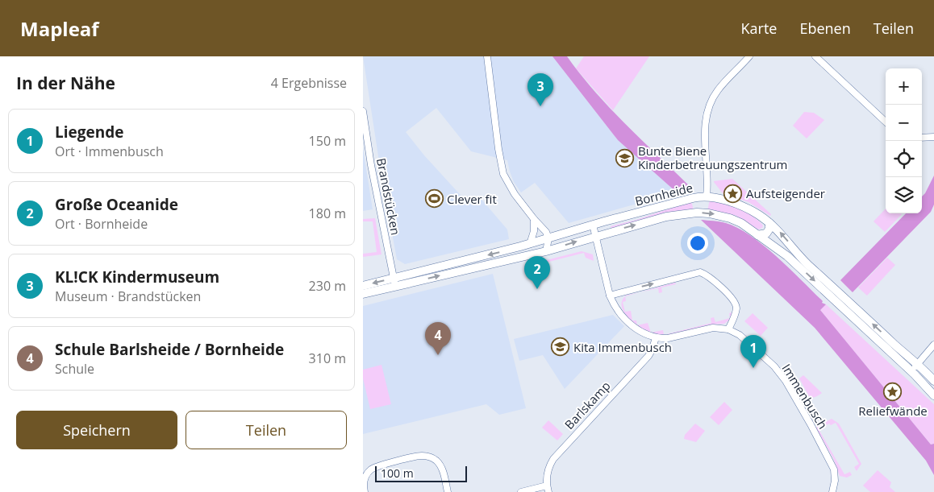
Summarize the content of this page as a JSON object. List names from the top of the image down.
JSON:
{
  "streets": {
    "street": [
      "Bornheide",
      "Brandstücken",
      "Immenbusch",
      "Barlskamp"
    ]
  },
  "crossings": [
    ["Bornheide", "Brandstücken"]
  ],
  "places": {
    "school or university": ["Bunte Biene Kinderbetreuungszentrum", "Kita Immenbusch"],
    "place": ["Aufsteigender", "Reliefwände"],
    "sports": ["Clever fit"]
  },
  "scale_bar": "100 m",
  "page": {
    "header": "Mapleaf",
    "nav": ["Karte", "Ebenen", "Teilen"],
    "heading": ["In der Nähe", "4 Ergebnisse"],
    "map_buttons": ["+", "−"],
    "pins": [
      "3",
      "2",
      "4",
      "1"
    ],
    "list": [
      {
        "mark": "1",
        "name": "Liegende",
        "note": "Ort · Immenbusch",
        "value": "150 m"
      },
      {
        "mark": "2",
        "name": "Große Oceanide",
        "note": "Ort · Bornheide",
        "value": "180 m"
      },
      {
        "mark": "3",
        "name": "KL!CK Kindermuseum",
        "note": "Museum · Brandstücken",
        "value": "230 m"
      },
      {
        "mark": "4",
        "name": "Schule Barlsheide / Bornheide",
        "note": "Schule",
        "value": "310 m"
      }
    ],
    "buttons": ["Speichern", "Teilen"],
    "scale": "100 m"
  }
}
